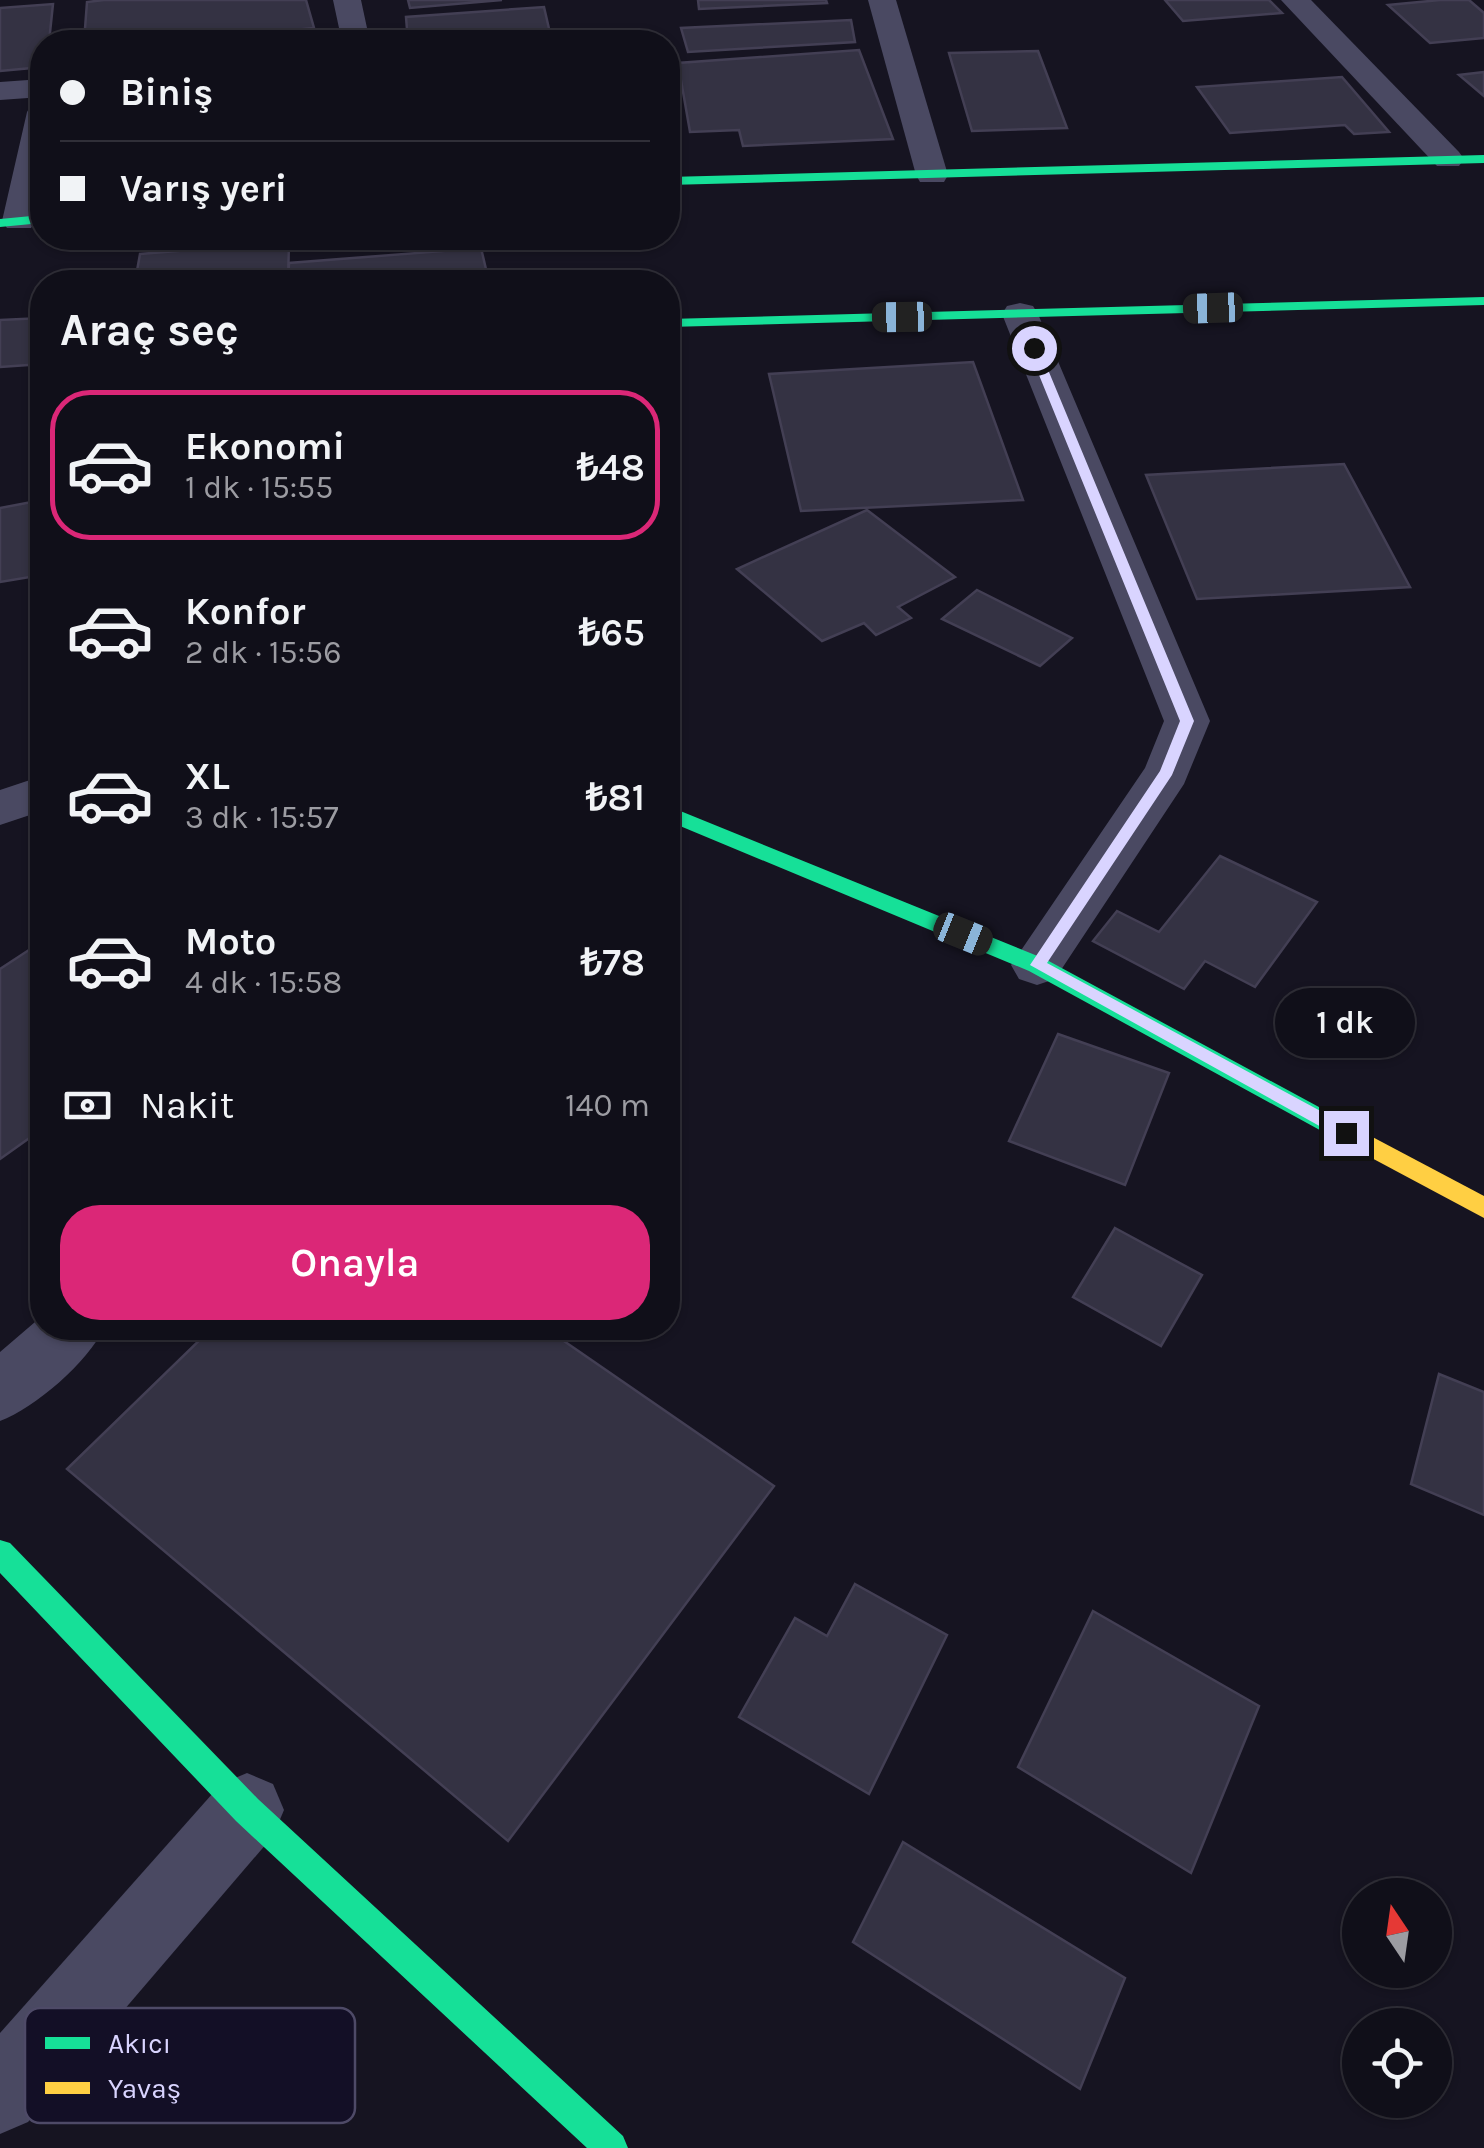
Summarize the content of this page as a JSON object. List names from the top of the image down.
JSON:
{
  "legend": ["Akıcı", "Yavaş"],
  "north": "top",
  "page": {
    "banner": ["Biniş", "Varış yeri"],
    "heading": "Araç seç",
    "list": [
      {
        "name": "Ekonomi",
        "note": "1 dk · 15:55",
        "value": "₺48"
      },
      {
        "name": "Konfor",
        "note": "2 dk · 15:56",
        "value": "₺65"
      },
      {
        "name": "XL",
        "note": "3 dk · 15:57",
        "value": "₺81"
      },
      {
        "name": "Moto",
        "note": "4 dk · 15:58",
        "value": "₺78"
      }
    ],
    "bubble": "1 dk",
    "pay": ["Nakit", "140 m"],
    "buttons": "Onayla"
  }
}
